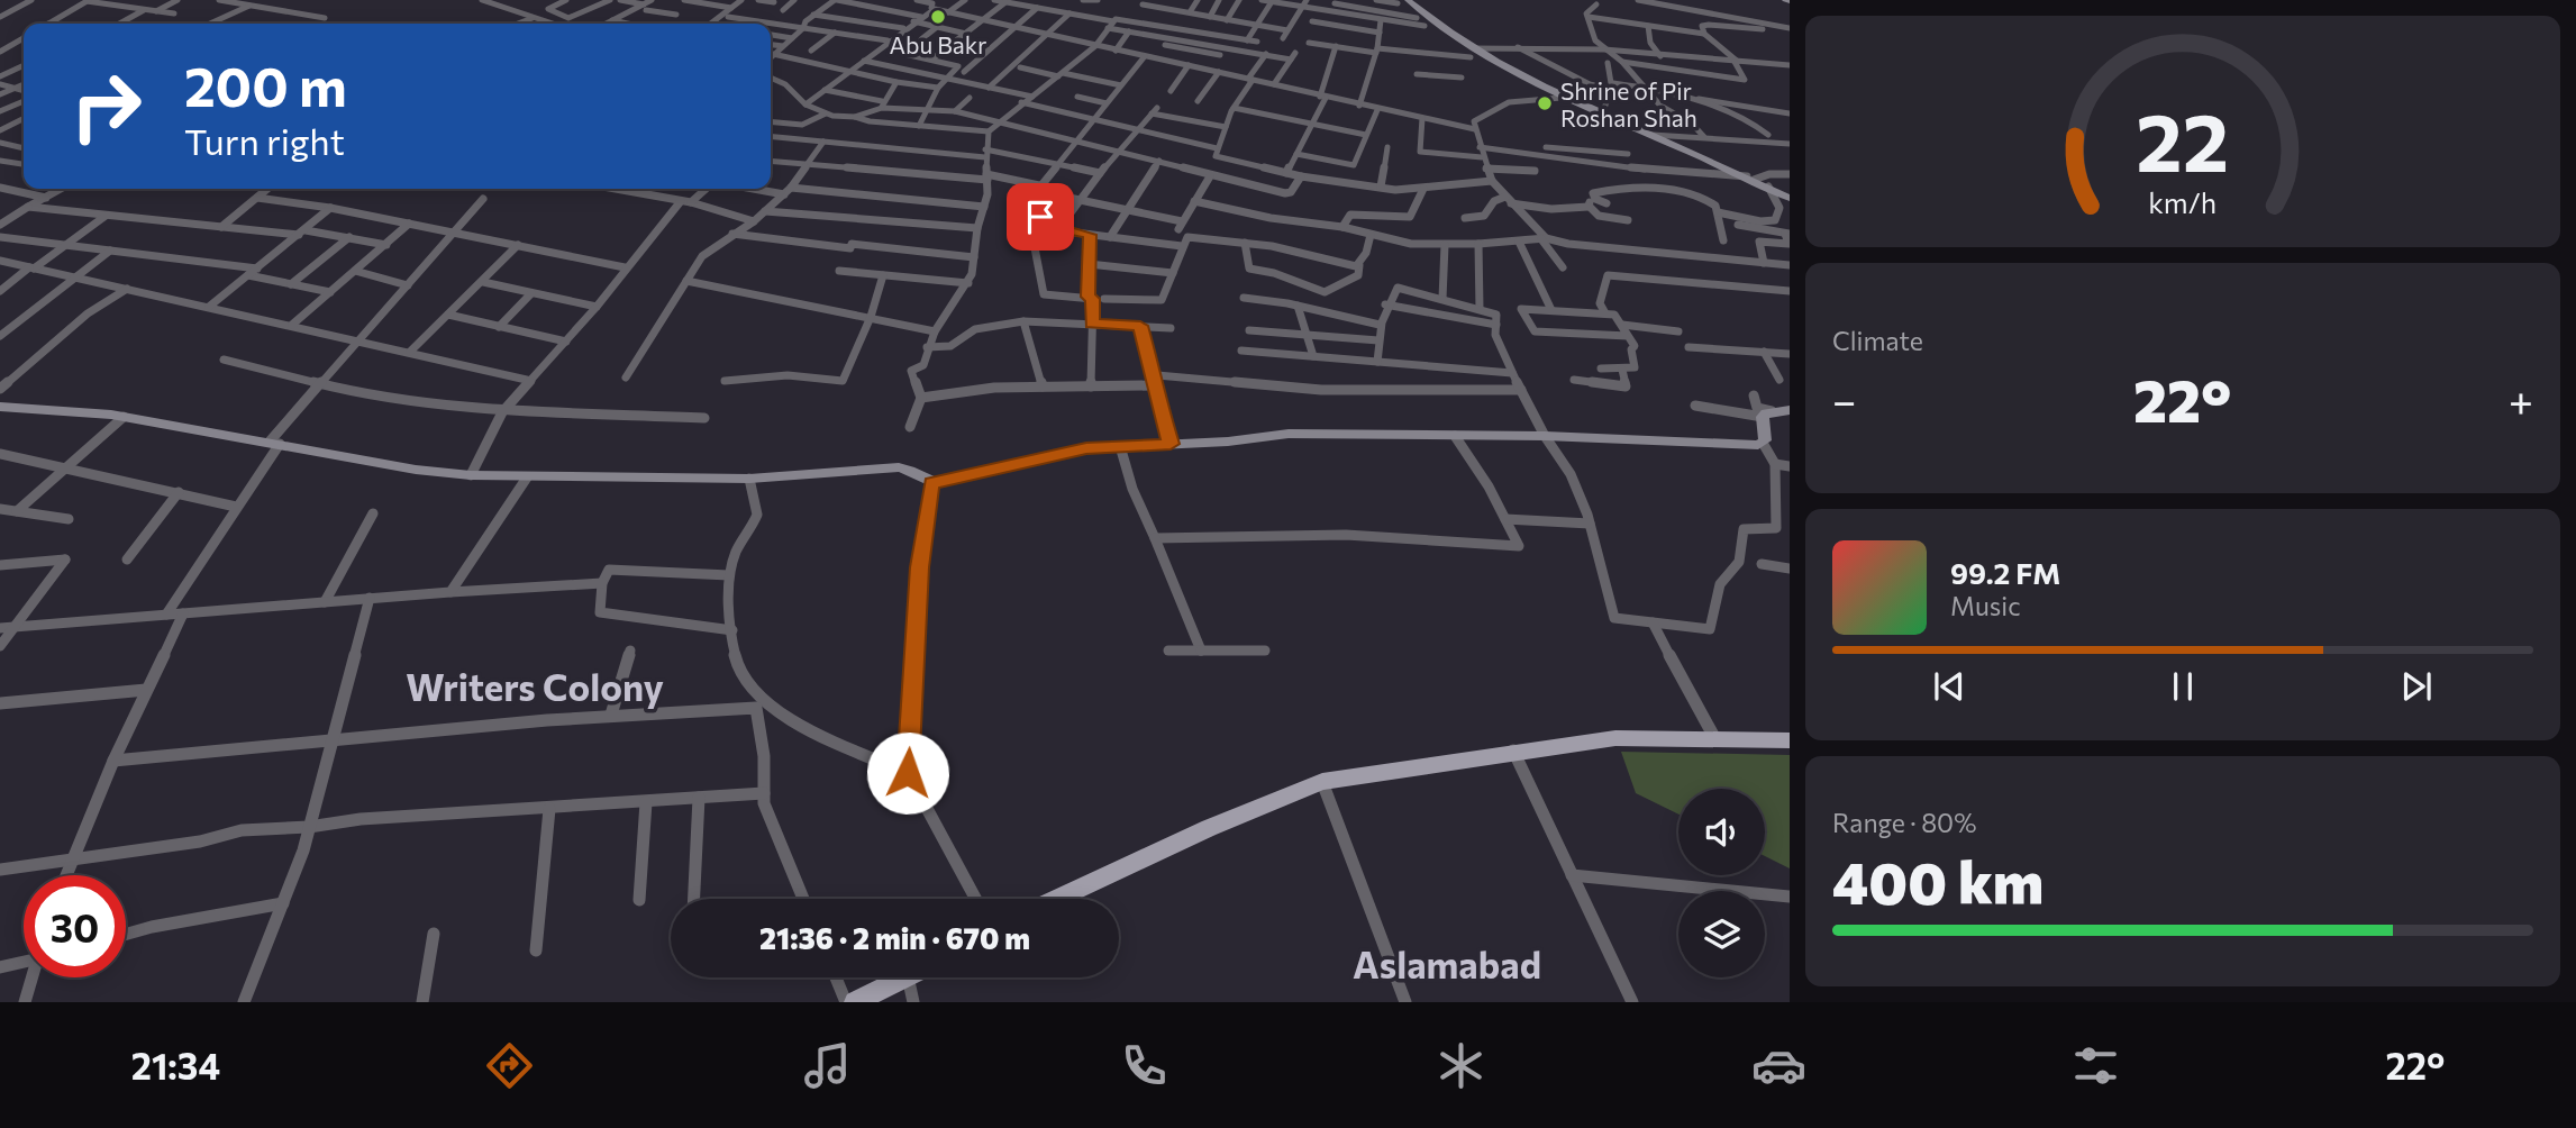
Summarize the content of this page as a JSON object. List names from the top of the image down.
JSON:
{
  "districts": ["Writers Colony", "Aslamabad"],
  "places": ["Abu Bakr", "Shrine of Pir Roshan Shah"],
  "page": {
    "turn": ["200 m", "Turn right"],
    "tile": [
      "Climate",
      ["Range · 80%", "400 km"]
    ],
    "heat": ["−", "22°", "+"],
    "song": ["99.2 FM", "Music"],
    "limit": "30",
    "trip": "21:36 · 2 min · 670 m",
    "tabs": ["21:34", "22°"],
    "gauge": ["22", "km/h"]
  }
}
